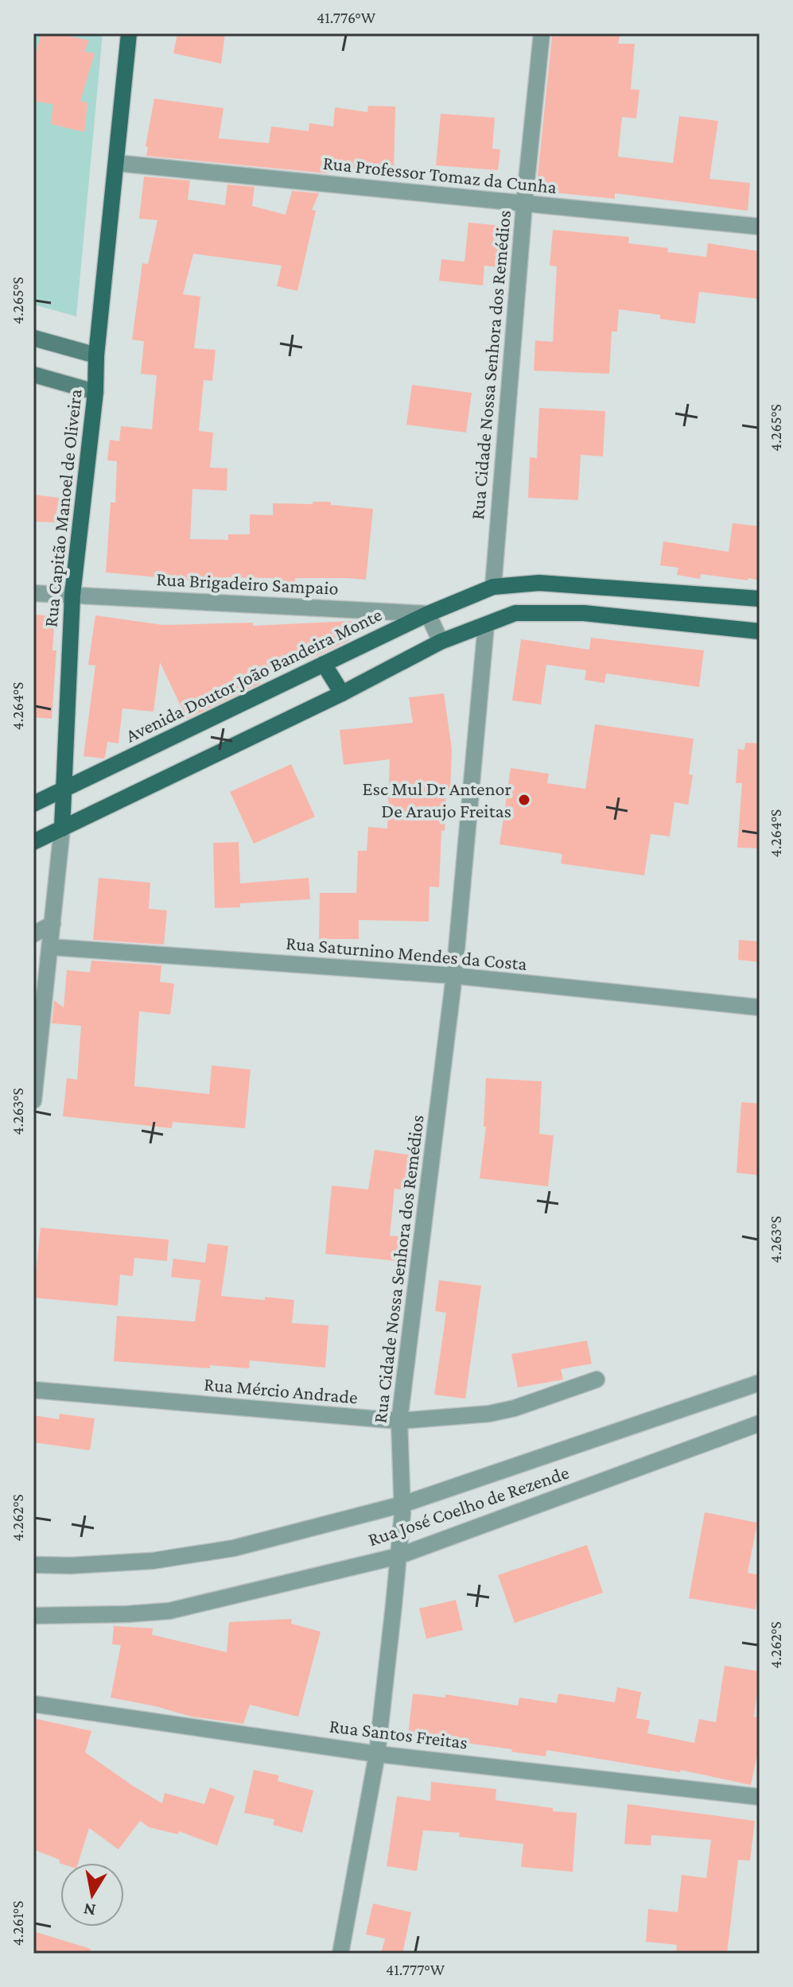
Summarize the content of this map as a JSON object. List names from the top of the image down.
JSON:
{
  "streets": {
    "main road": ["Rua Capitão Manoel de Oliveira", "Avenida Doutor João Bandeira Monte"],
    "street": [
      "Rua Professor Tomaz da Cunha",
      "Rua Cidade Nossa Senhora dos Remédios",
      "Rua Brigadeiro Sampaio",
      "Rua Saturnino Mendes da Costa",
      "Rua Mércio Andrade",
      "Rua José Coelho de Rezende",
      "Rua Santos Freitas"
    ]
  },
  "crossings": [
    ["Rua Professor Tomaz da Cunha", "Rua Cidade Nossa Senhora dos Remédios"],
    ["Rua Professor Tomaz da Cunha", "Rua Capitão Manoel de Oliveira"],
    ["Rua Cidade Nossa Senhora dos Remédios", "Avenida Doutor João Bandeira Monte"],
    ["Rua Cidade Nossa Senhora dos Remédios", "Rua Saturnino Mendes da Costa"],
    ["Rua Cidade Nossa Senhora dos Remédios", "Rua Mércio Andrade"],
    ["Rua Cidade Nossa Senhora dos Remédios", "Rua José Coelho de Rezende"],
    ["Rua Cidade Nossa Senhora dos Remédios", "Rua Santos Freitas"],
    ["Rua Capitão Manoel de Oliveira", "Rua Brigadeiro Sampaio"],
    ["Rua Capitão Manoel de Oliveira", "Avenida Doutor João Bandeira Monte"],
    ["Rua Capitão Manoel de Oliveira", "Rua Saturnino Mendes da Costa"],
    ["Rua Brigadeiro Sampaio", "Avenida Doutor João Bandeira Monte"]
  ],
  "places": ["Esc Mul Dr Antenor De Araujo Freitas"],
  "north": "bottom",
  "coordinates": [
    "41.776°W",
    "4.265°S",
    "4.264°S",
    "4.263°S",
    "4.262°S",
    "4.261°S",
    "41.777°W"
  ]
}
